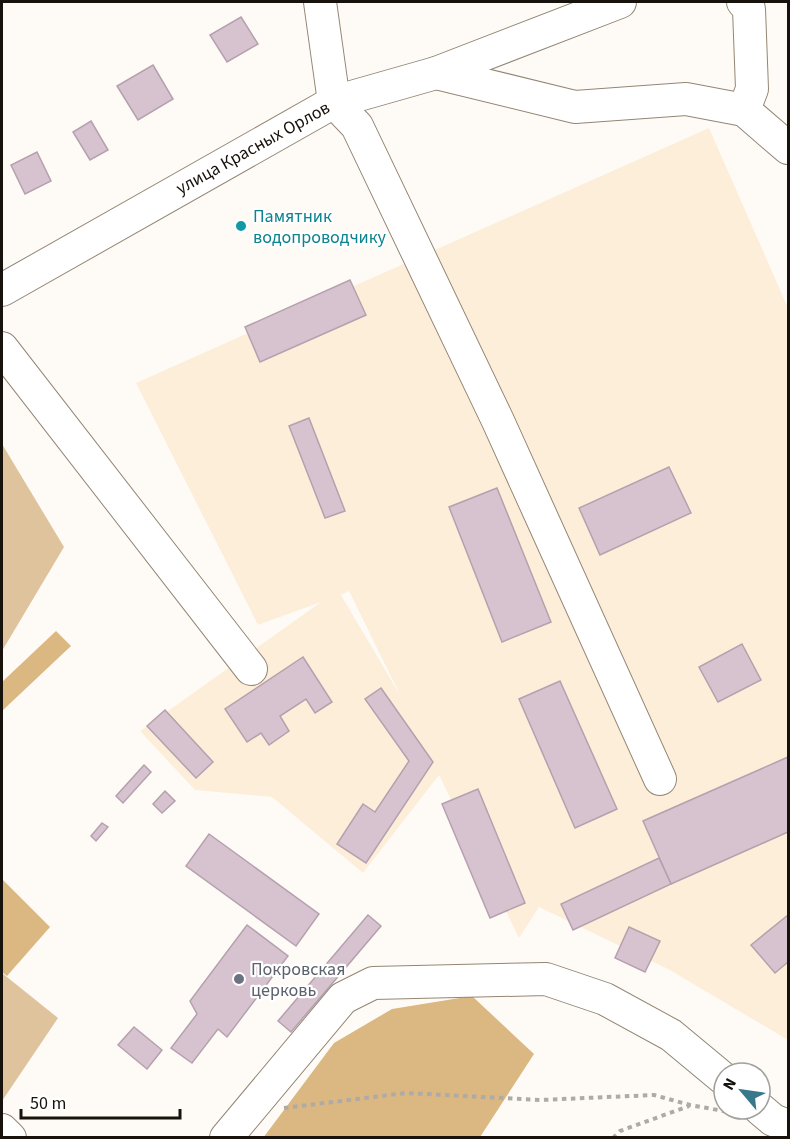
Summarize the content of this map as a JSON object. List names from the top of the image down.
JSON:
{
  "streets": {
    "street": ["улица Красных Орлов"]
  },
  "places": ["Памятник водопроводчику", "Покровская церковь"],
  "scale_bar": "50 m",
  "north": "top left"
}
